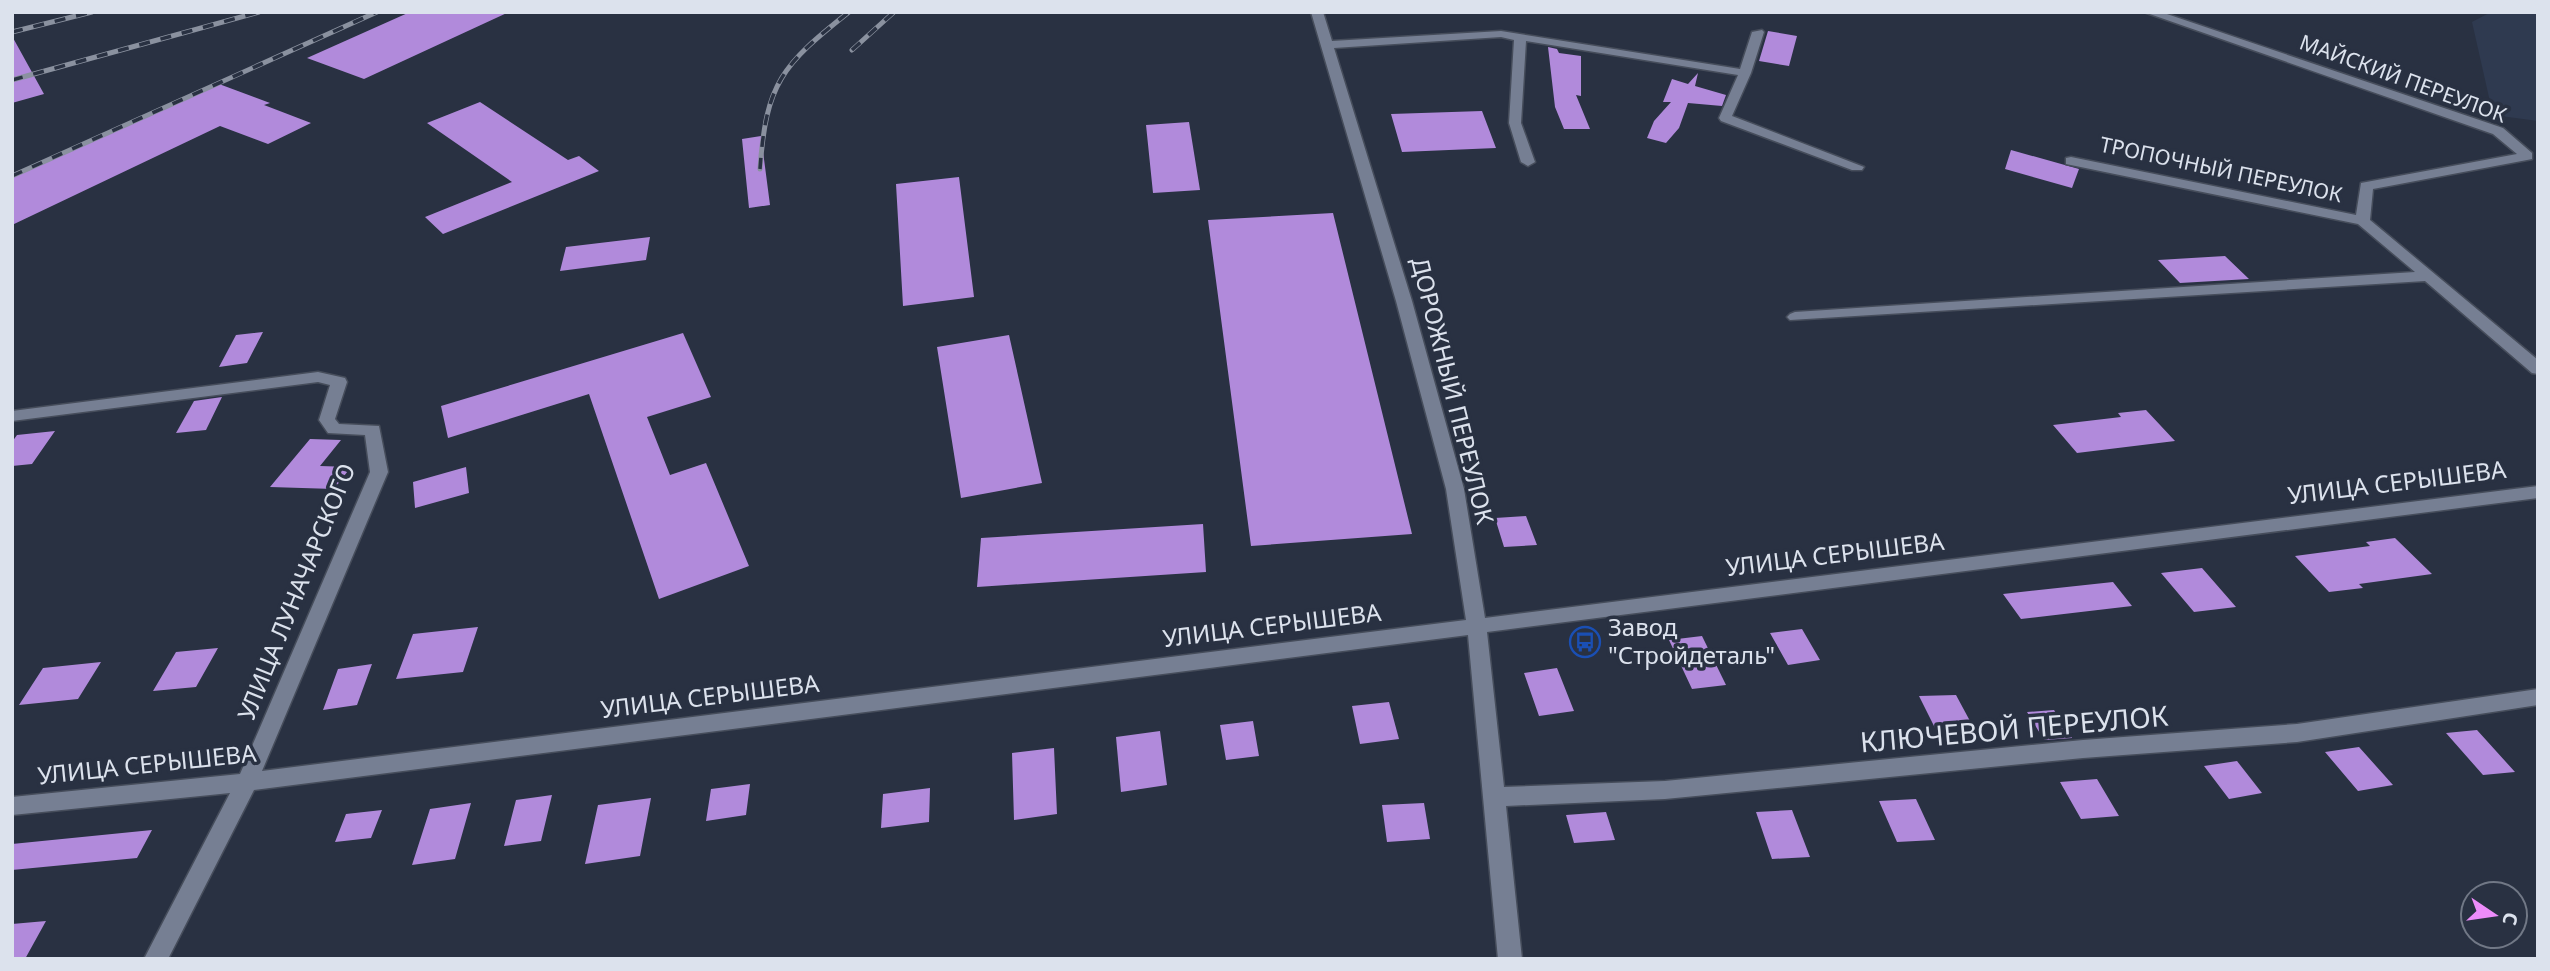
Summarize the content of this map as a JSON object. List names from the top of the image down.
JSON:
{
  "streets": {
    "street": [
      "МАЙСКИЙ ПЕРЕУЛОК",
      "ТРОПОЧНЫЙ ПЕРЕУЛОК",
      "ДОРОЖНЫЙ ПЕРЕУЛОК",
      "УЛИЦА СЕРЫШЕВА",
      "УЛИЦА ЛУНАЧАРСКОГО",
      "КЛЮЧЕВОЙ ПЕРЕУЛОК"
    ]
  },
  "crossings": [
    ["МАЙСКИЙ ПЕРЕУЛОК", "ТРОПОЧНЫЙ ПЕРЕУЛОК"],
    ["ДОРОЖНЫЙ ПЕРЕУЛОК", "УЛИЦА СЕРЫШЕВА"],
    ["ДОРОЖНЫЙ ПЕРЕУЛОК", "КЛЮЧЕВОЙ ПЕРЕУЛОК"],
    ["УЛИЦА СЕРЫШЕВА", "УЛИЦА ЛУНАЧАРСКОГО"]
  ],
  "places": {
    "bus stop": ["Завод \"Стройдеталь\""]
  },
  "north": "right"
}
